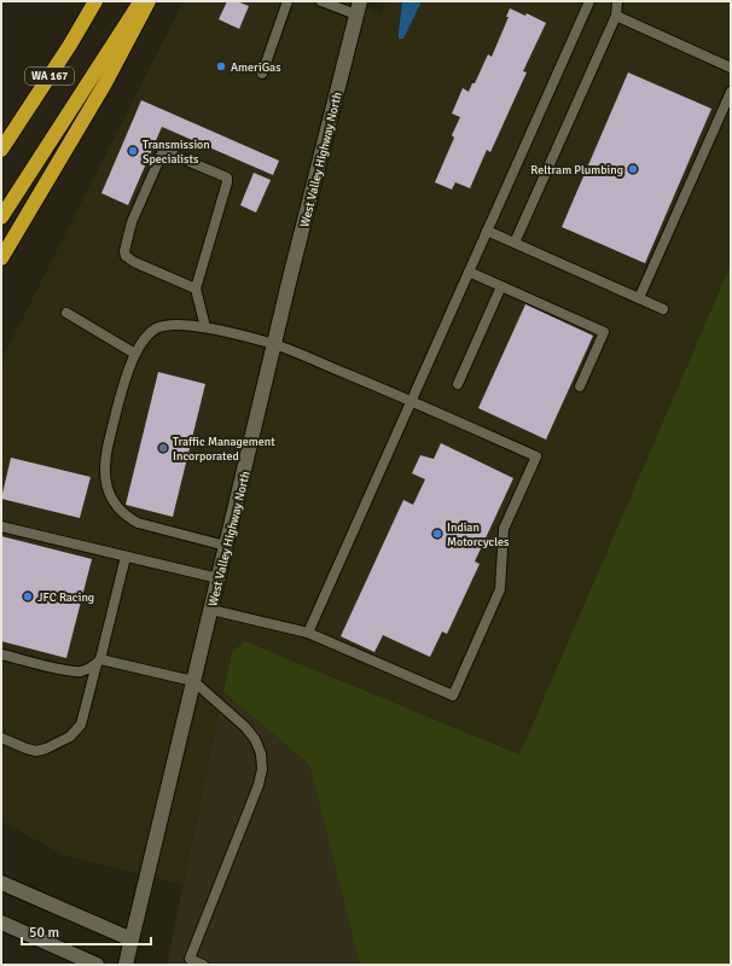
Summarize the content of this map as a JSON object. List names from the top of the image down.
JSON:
{
  "streets": {
    "highway": ["WA 167"],
    "main road": ["West Valley Highway North"]
  },
  "places": [
    "AmeriGas",
    "Transmission Specialists",
    "Reltram Plumbing",
    "Traffic Management Incorporated",
    "Indian Motorcycles",
    "JFC Racing"
  ],
  "scale_bar": "50 m"
}
